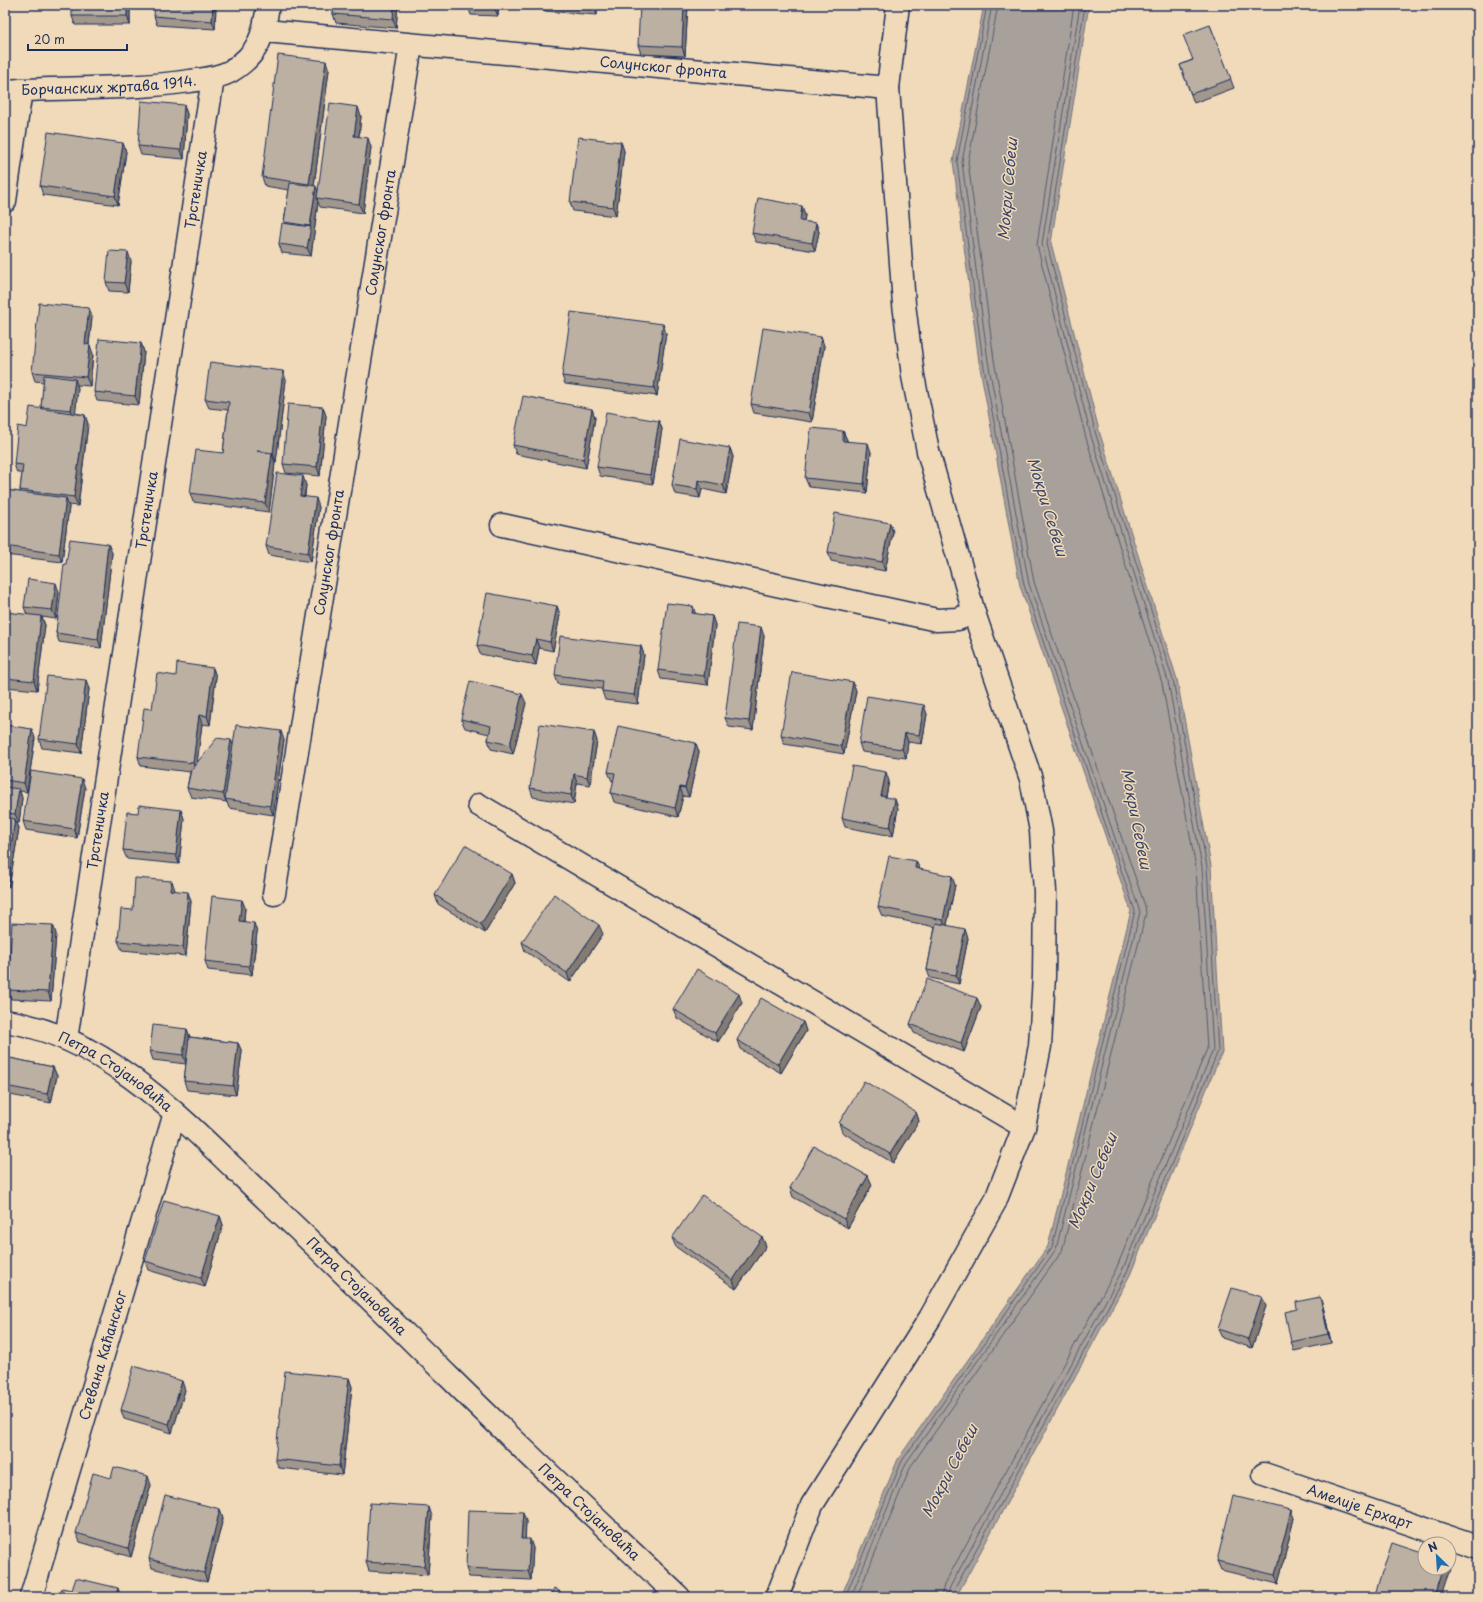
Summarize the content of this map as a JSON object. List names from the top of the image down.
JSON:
{
  "streets": {
    "street": [
      "Солунског фронта",
      "Борчанских жртава 1914.",
      "Трстеничка",
      "Петра Стојановића",
      "Стевана Каћанског",
      "Амелије Ерхарт"
    ]
  },
  "crossings": [
    ["Борчанских жртава 1914.", "Трстеничка"],
    ["Трстеничка", "Петра Стојановића"],
    ["Петра Стојановића", "Стевана Каћанског"]
  ],
  "water": ["Мокри Себеш"],
  "scale_bar": "20 m",
  "north": "top left"
}
